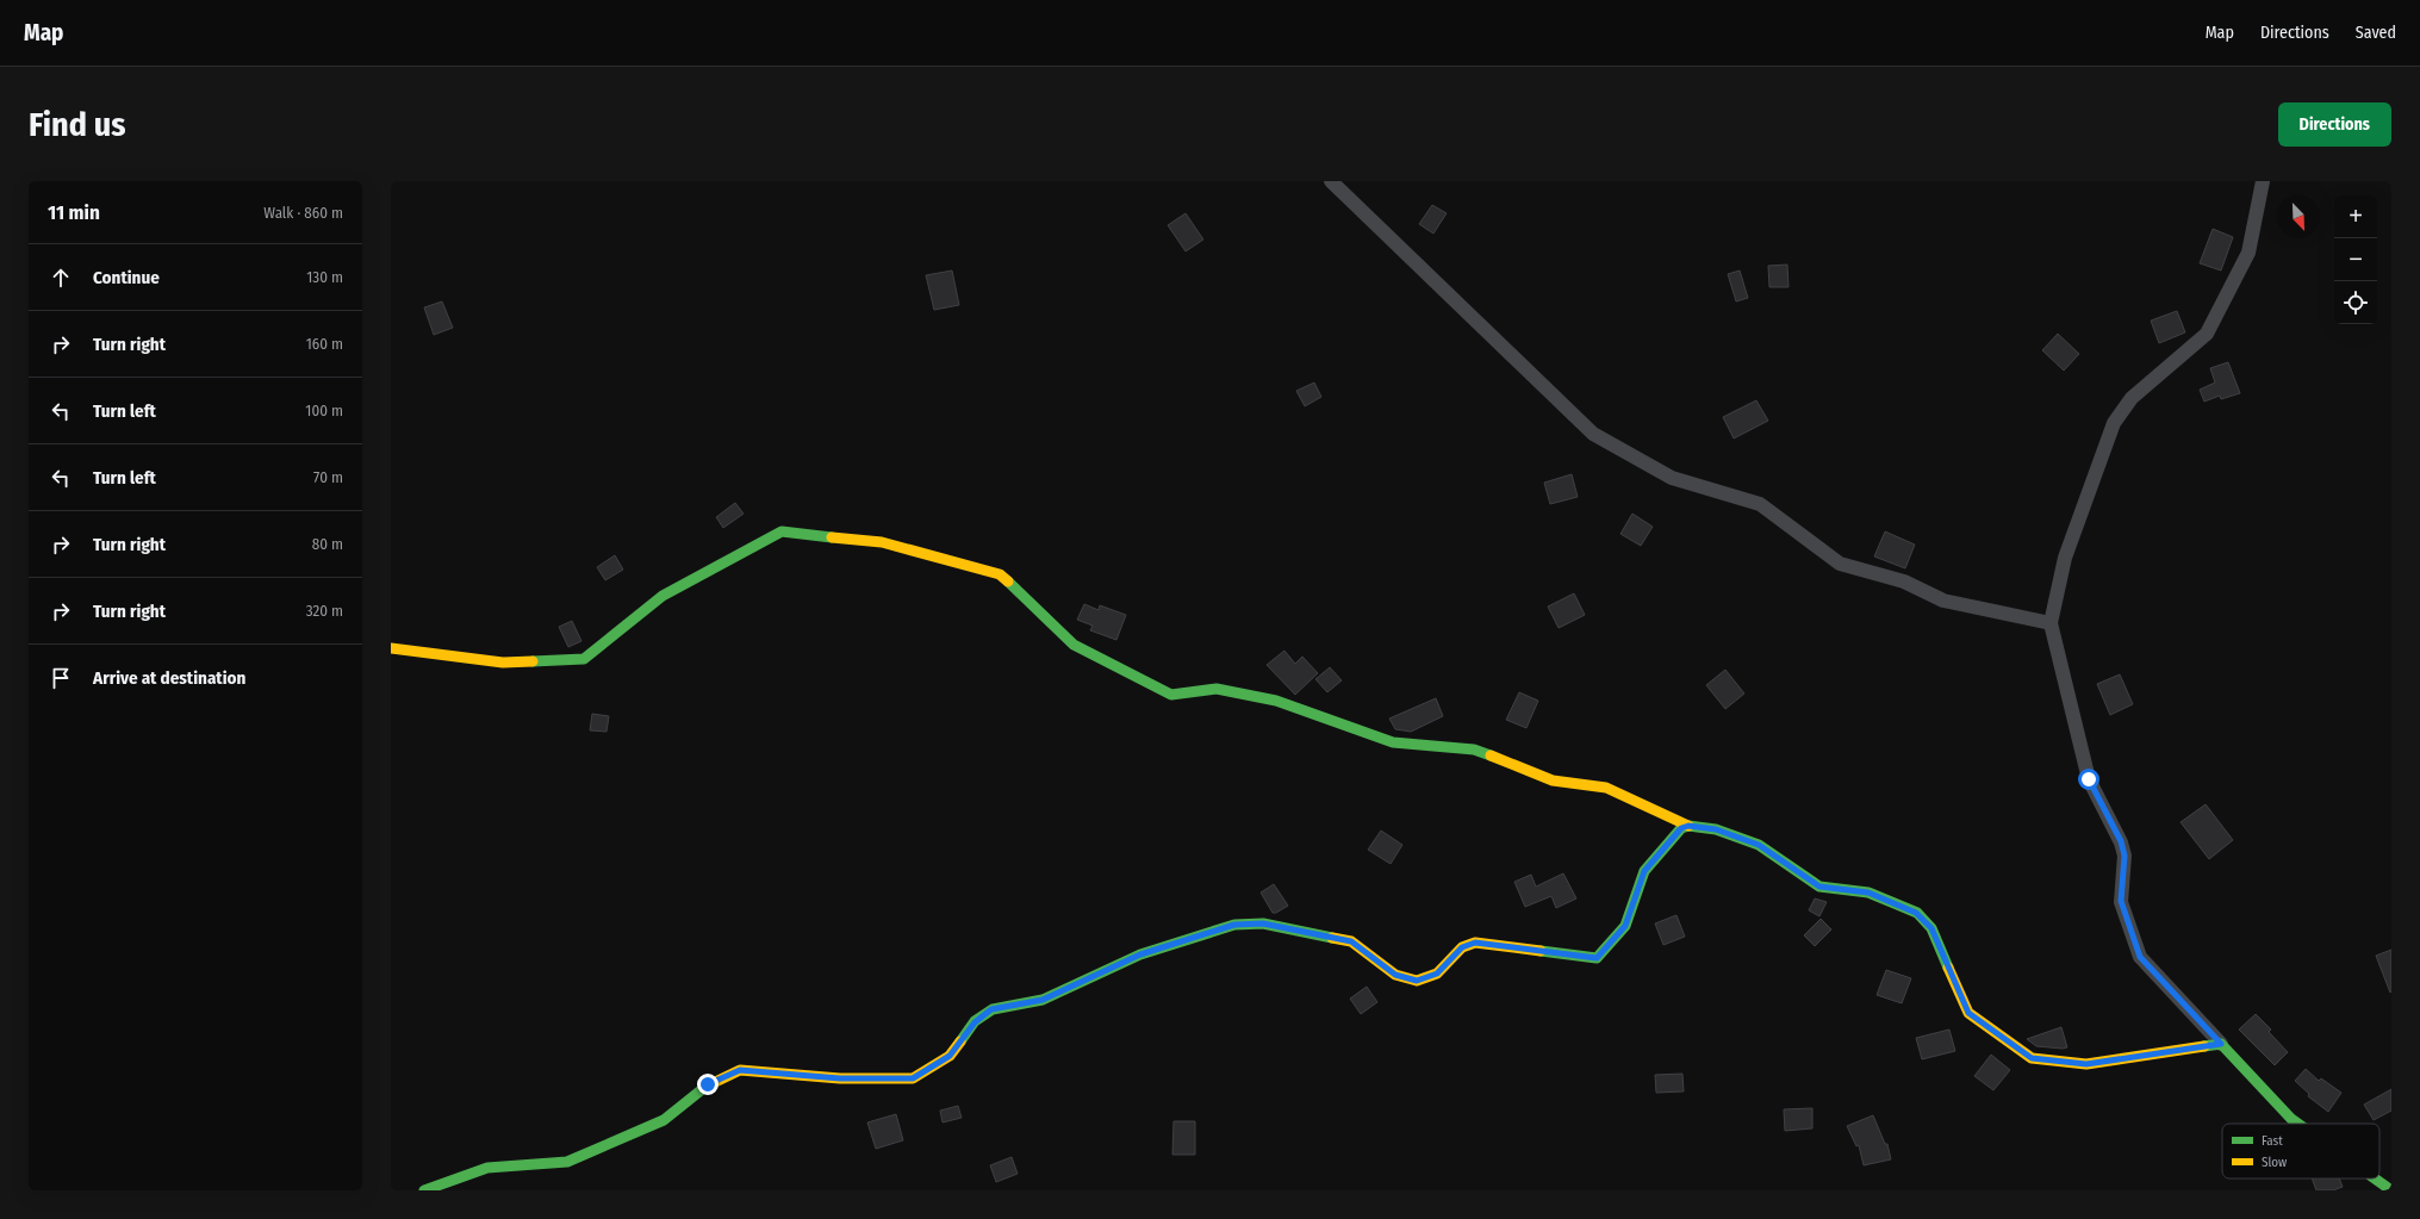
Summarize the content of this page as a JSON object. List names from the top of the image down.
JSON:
{
  "legend": ["Fast", "Slow"],
  "north": "bottom right",
  "page": {
    "header": "Map",
    "nav": ["Map", "Directions", "Saved"],
    "buttons": "Directions",
    "title": "Find us",
    "heading": ["11 min", "Walk · 860 m"],
    "map_buttons": ["+", "−"],
    "list": [
      ["Continue", "130 m"],
      ["Turn right", "160 m"],
      ["Turn left", "100 m"],
      ["Turn left", "70 m"],
      ["Turn right", "80 m"],
      ["Turn right", "320 m"],
      "Arrive at destination"
    ]
  }
}
